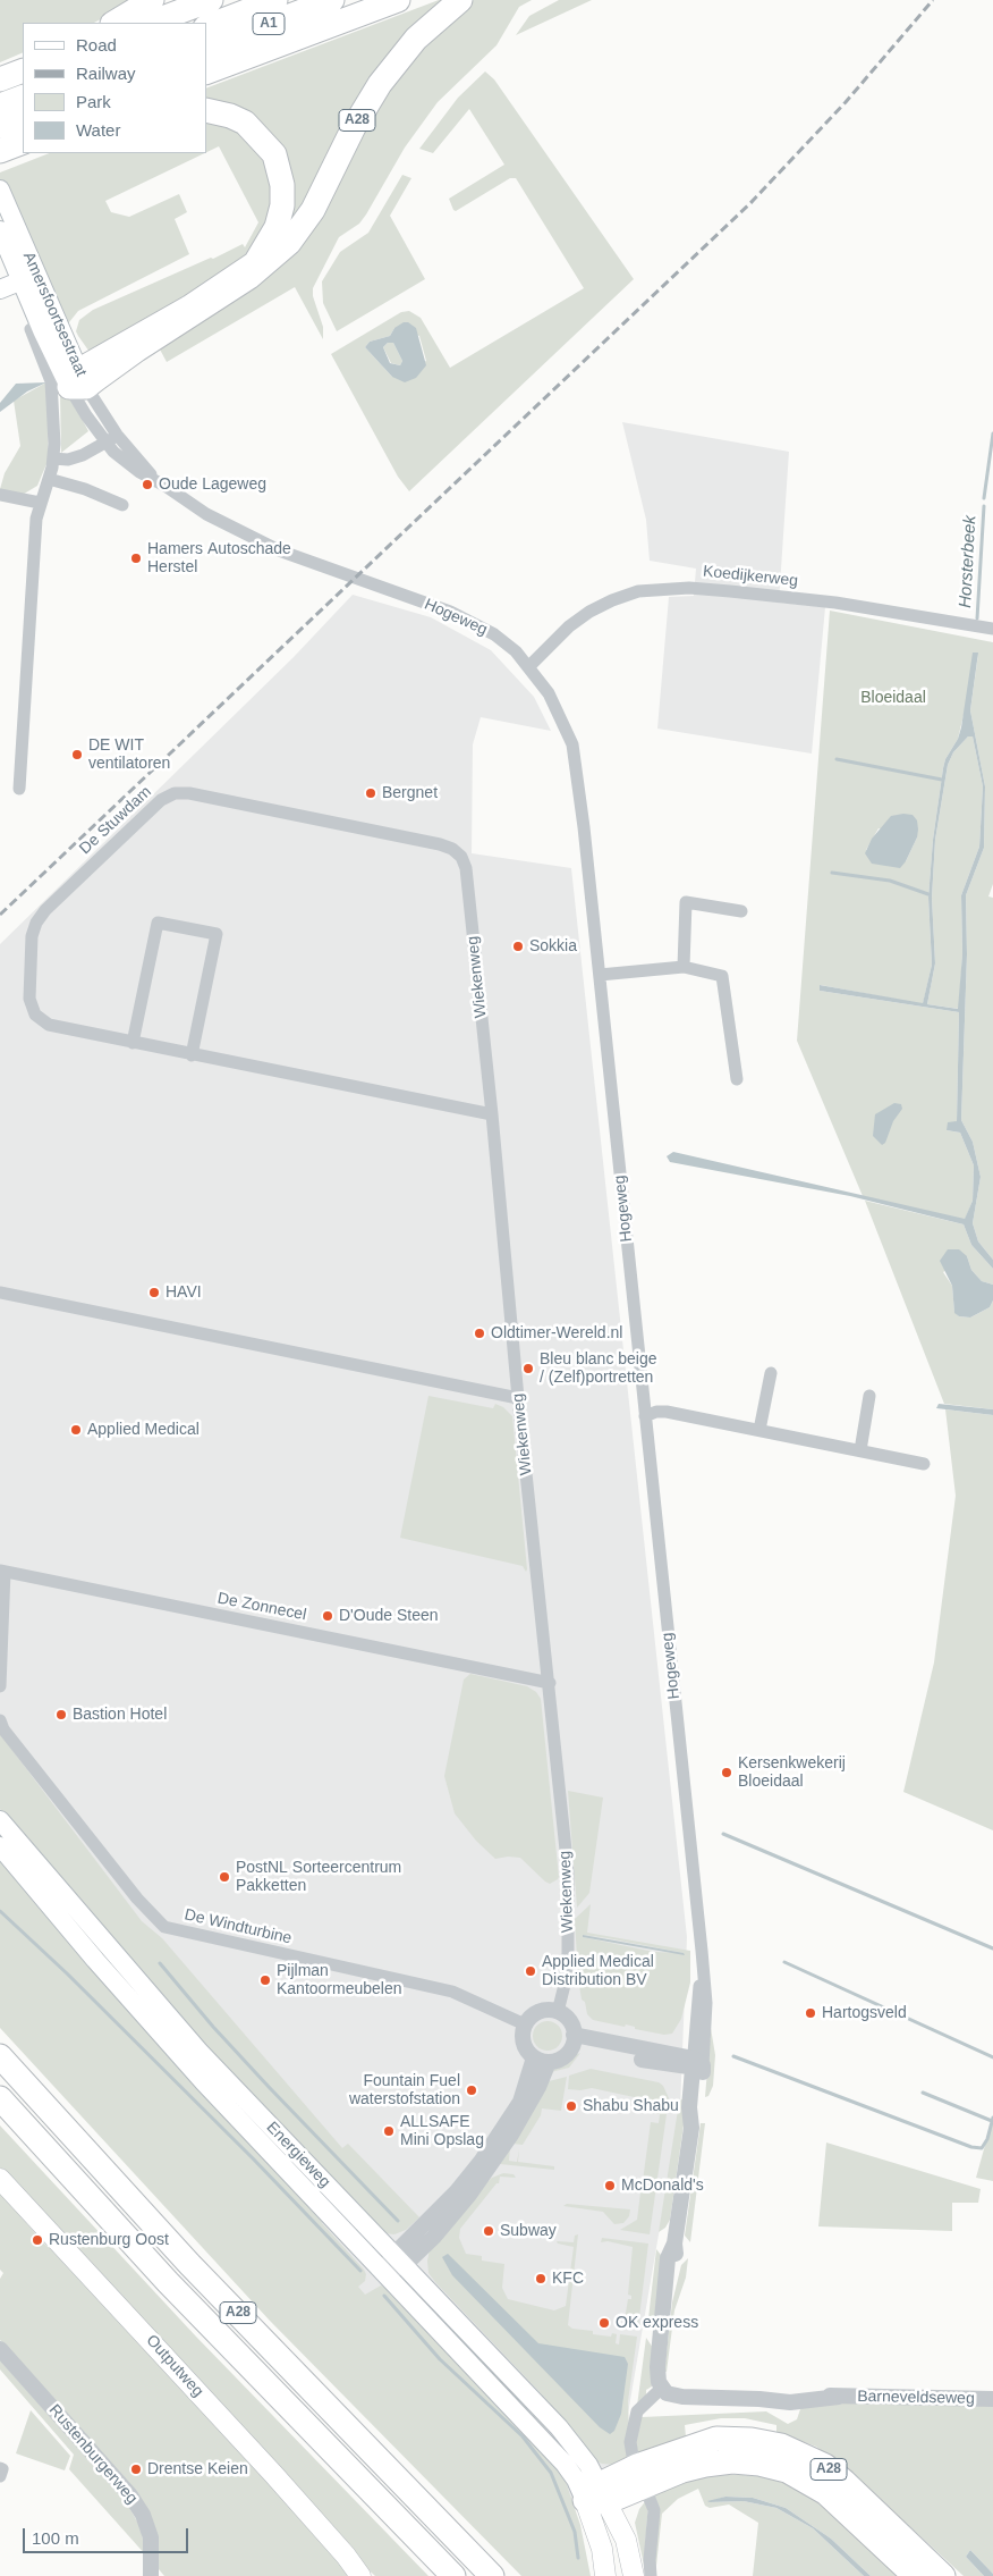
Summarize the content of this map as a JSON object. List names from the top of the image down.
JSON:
{
  "streets": {
    "highway": ["A1", "A28"],
    "main road": ["Amersfoortsestraat", "Energieweg", "Outputweg"],
    "street": [
      "Koedijkerweg",
      "Hogeweg",
      "De Stuwdam",
      "Wiekenweg",
      "De Zonnecel",
      "De Windturbine",
      "Barneveldseweg",
      "Rustenburgerweg"
    ]
  },
  "crossings": [
    ["A28", "Amersfoortsestraat"],
    ["A28", "Energieweg"],
    ["Amersfoortsestraat", "Hogeweg"],
    ["Koedijkerweg", "Hogeweg"],
    ["Hogeweg", "Barneveldseweg"],
    ["De Stuwdam", "Wiekenweg"],
    ["Wiekenweg", "De Zonnecel"],
    ["Wiekenweg", "De Windturbine"]
  ],
  "water": ["Horsterbeek"],
  "parks": ["Bloeidaal"],
  "places": [
    "Oude Lageweg",
    "Hamers Autoschade Herstel",
    "DE WIT ventilatoren",
    "Bergnet",
    "Sokkia",
    "HAVI",
    "Oldtimer-Wereld.nl",
    "Bleu blanc beige / (Zelf)portretten",
    "Applied Medical",
    "D'Oude Steen",
    "Bastion Hotel",
    "Kersenkwekerij Bloeidaal",
    "PostNL Sorteercentrum Pakketten",
    "Applied Medical Distribution BV",
    "Pijlman Kantoormeubelen",
    "Hartogsveld",
    "Fountain Fuel waterstofstation",
    "Shabu Shabu",
    "ALLSAFE Mini Opslag",
    "McDonald's",
    "Subway",
    "Rustenburg Oost",
    "KFC",
    "OK express",
    "Drentse Keien"
  ],
  "legend": [
    "Road",
    "Railway",
    "Park",
    "Water"
  ],
  "scale_bar": "100 m"
}
